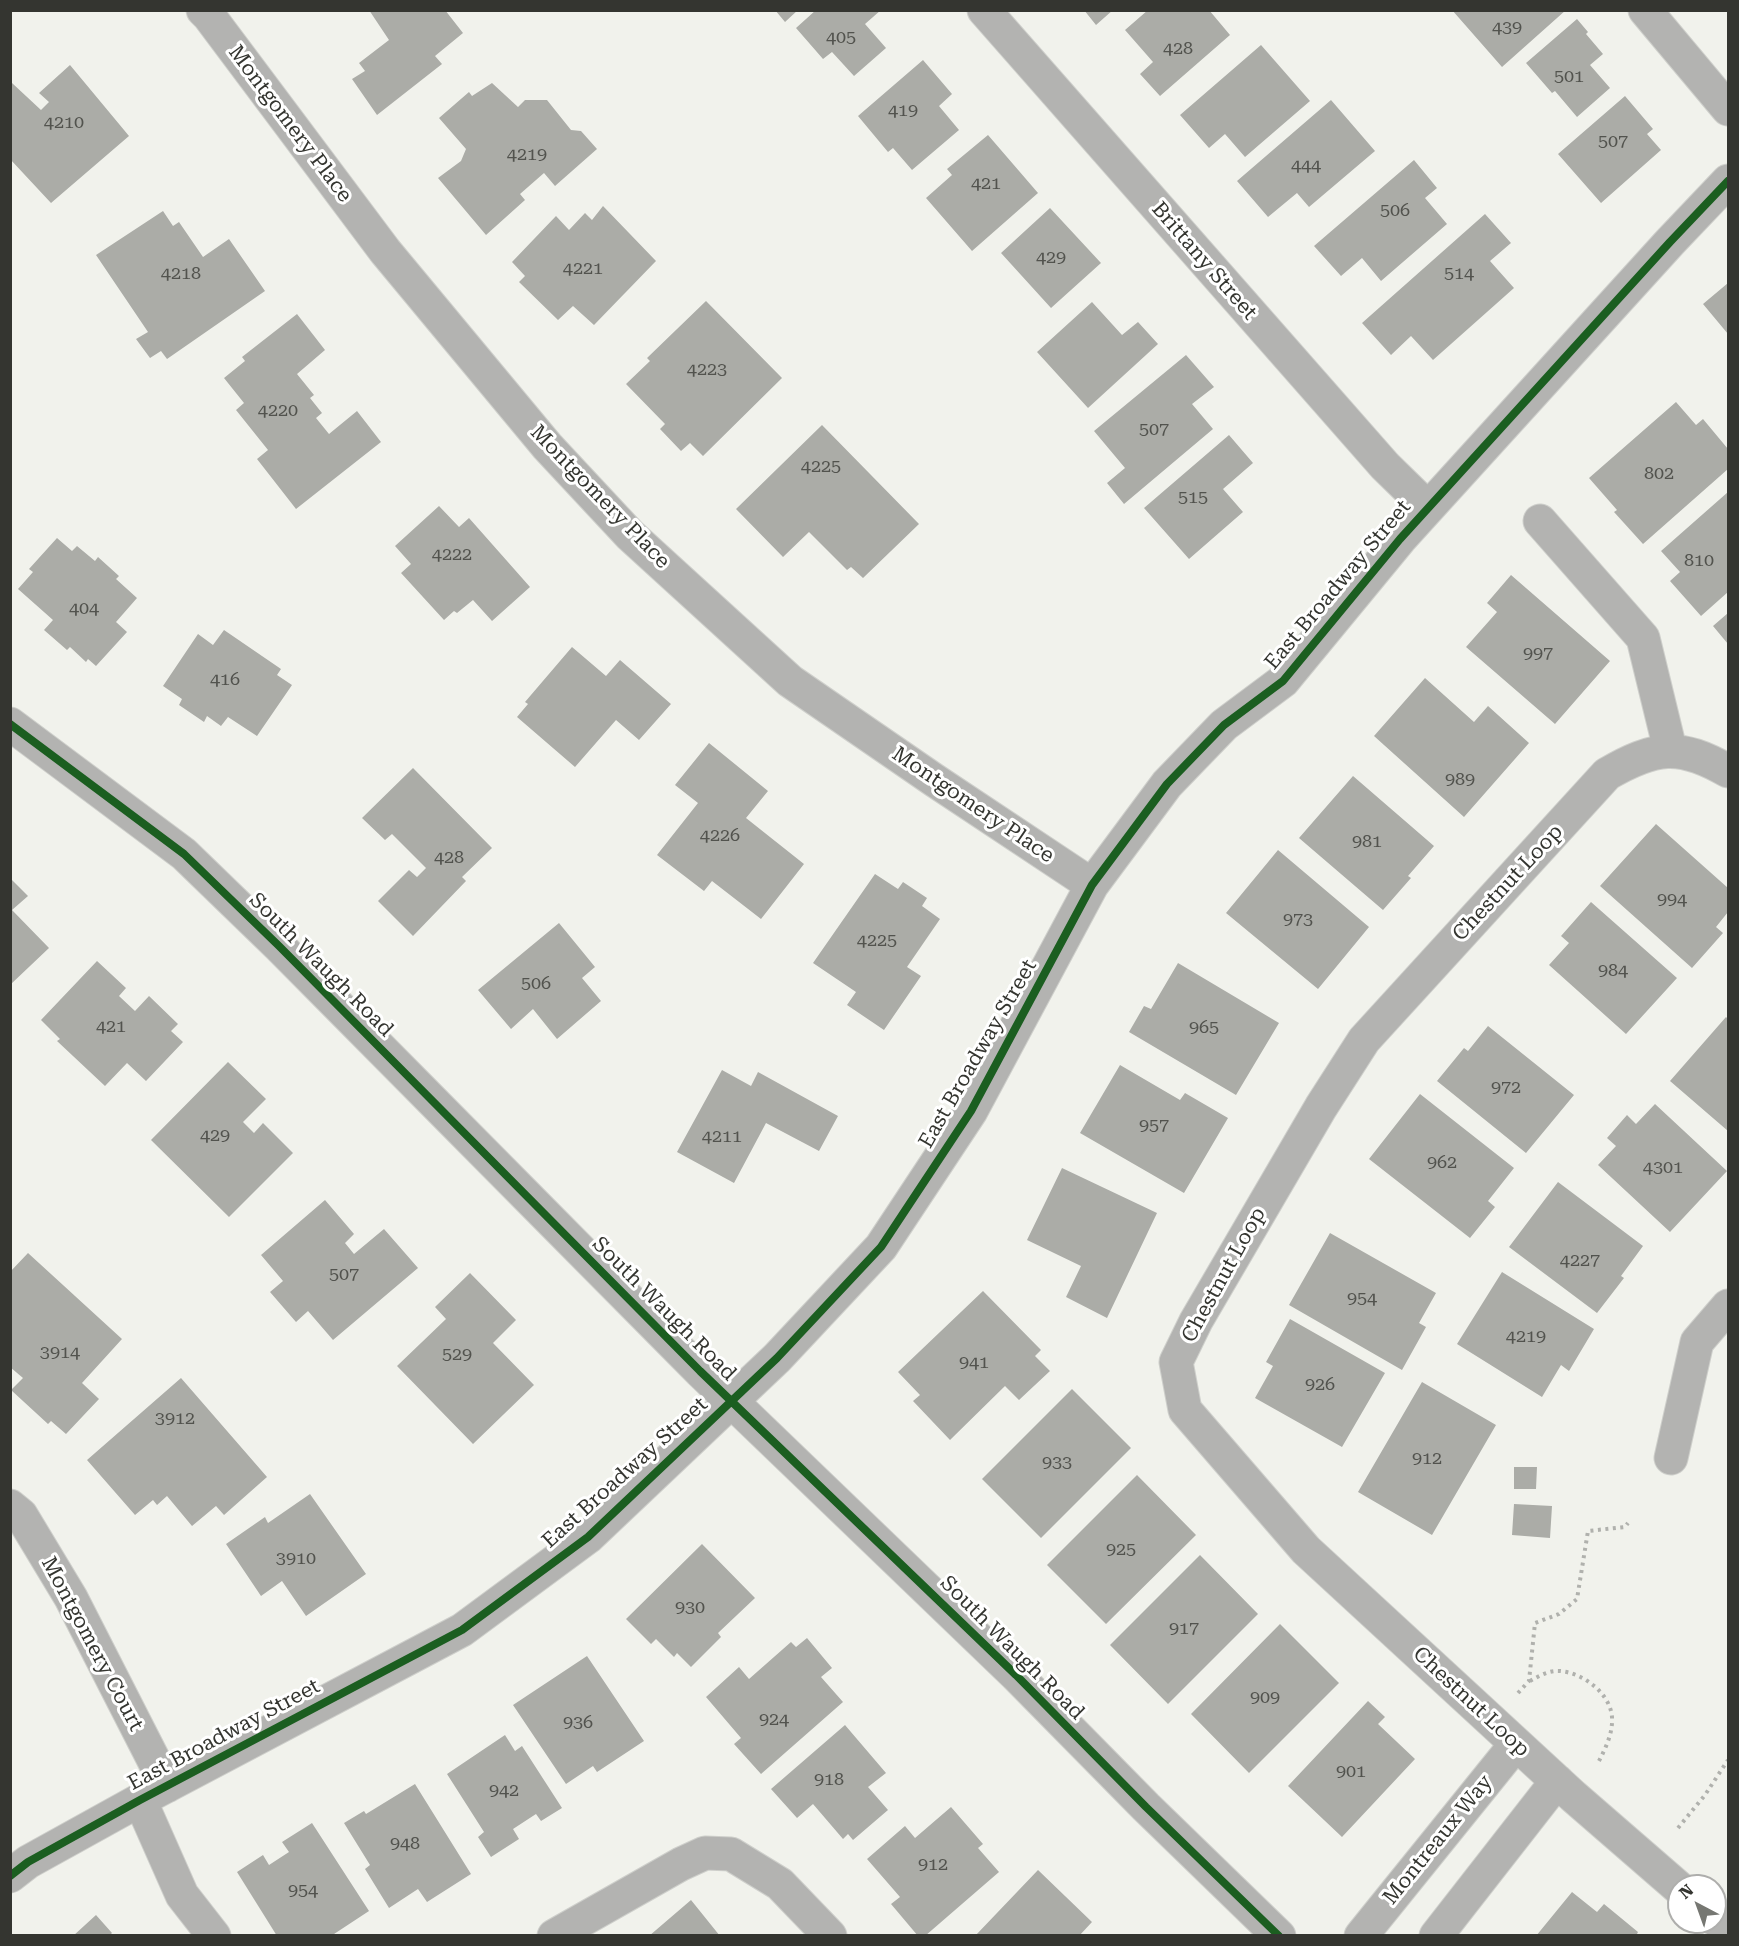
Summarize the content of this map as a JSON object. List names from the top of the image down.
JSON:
{
  "streets": {
    "street": [
      "Montgomery Place",
      "Brittany Street",
      "East Broadway Street",
      "Chestnut Loop",
      "South Waugh Road",
      "Montgomery Court",
      "Montreaux Way"
    ]
  },
  "crossings": [
    ["Montgomery Place", "East Broadway Street"],
    ["Brittany Street", "East Broadway Street"],
    ["East Broadway Street", "South Waugh Road"],
    ["East Broadway Street", "Montgomery Court"],
    ["Chestnut Loop", "Montreaux Way"]
  ],
  "house_numbers": [
    "439",
    "405",
    "428",
    "501",
    "419",
    "4210",
    "507",
    "4219",
    "444",
    "421",
    "506",
    "429",
    "4221",
    "4218",
    "514",
    "4223",
    "4220",
    "507",
    "4225",
    "802",
    "515",
    "4222",
    "810",
    "404",
    "997",
    "416",
    "989",
    "4226",
    "981",
    "428",
    "994",
    "973",
    "4225",
    "984",
    "506",
    "421",
    "965",
    "972",
    "957",
    "429",
    "4211",
    "962",
    "4301",
    "4227",
    "507",
    "954",
    "4219",
    "3914",
    "529",
    "941",
    "926",
    "3912",
    "912",
    "933",
    "925",
    "3910",
    "930",
    "917",
    "909",
    "924",
    "936",
    "901",
    "918",
    "942",
    "948",
    "912",
    "954"
  ],
  "north": "top left"
}
